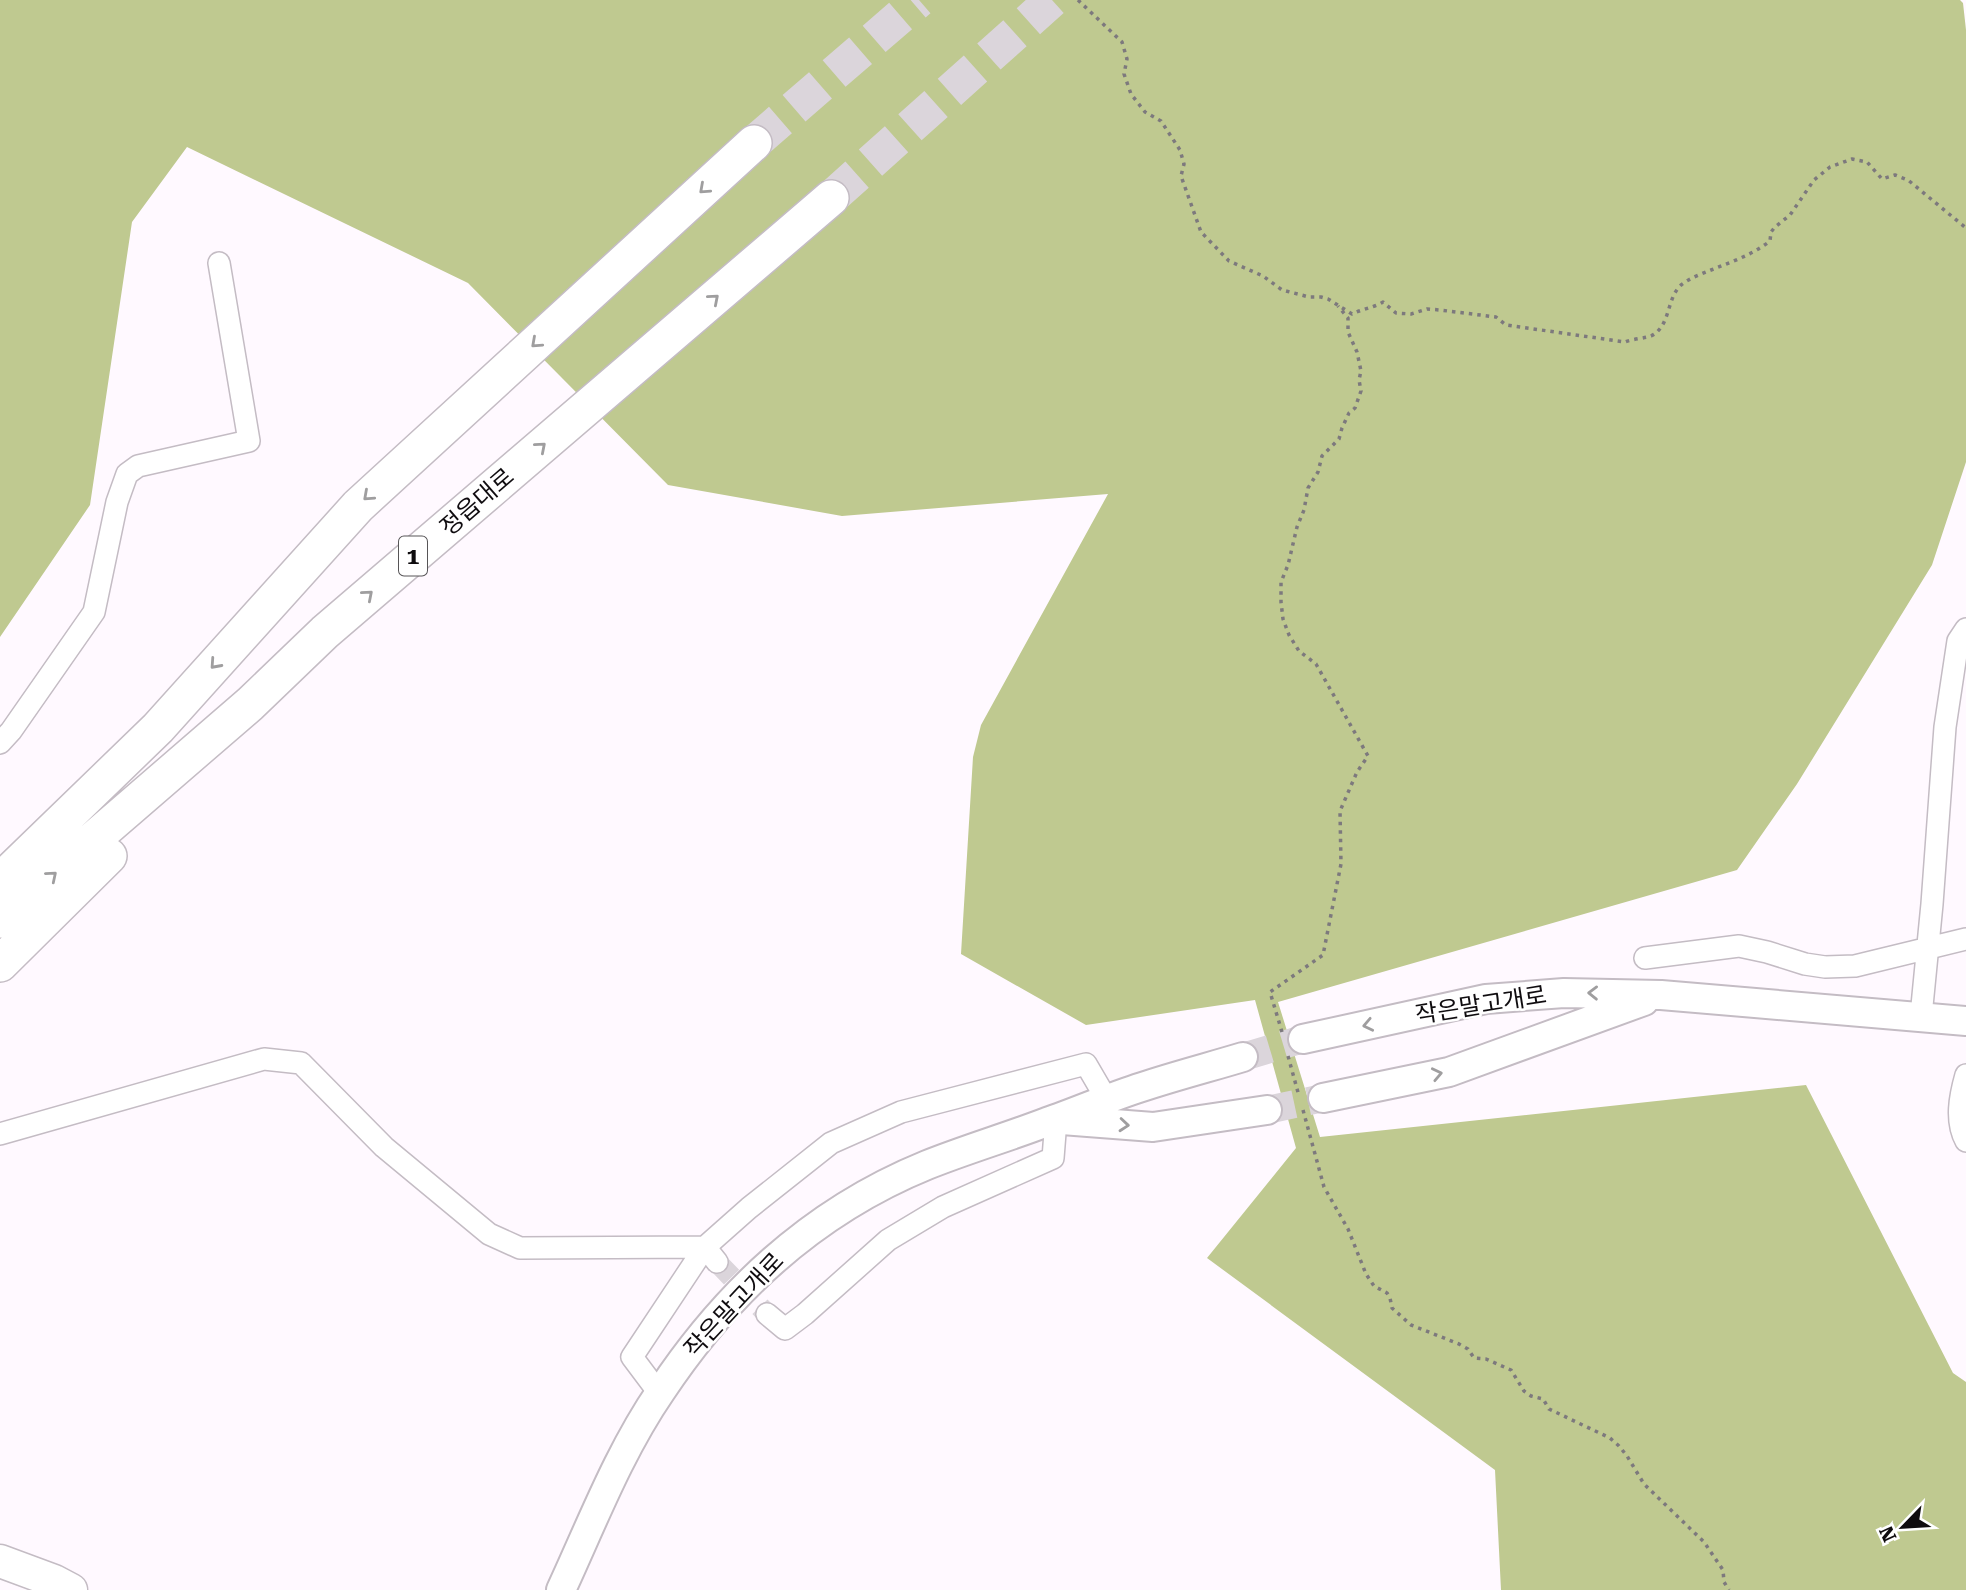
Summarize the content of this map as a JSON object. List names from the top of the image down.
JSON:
{
  "streets": {
    "main road": ["정읍대로", "1"],
    "street": ["작은말고개로"]
  },
  "north": "bottom left"
}
